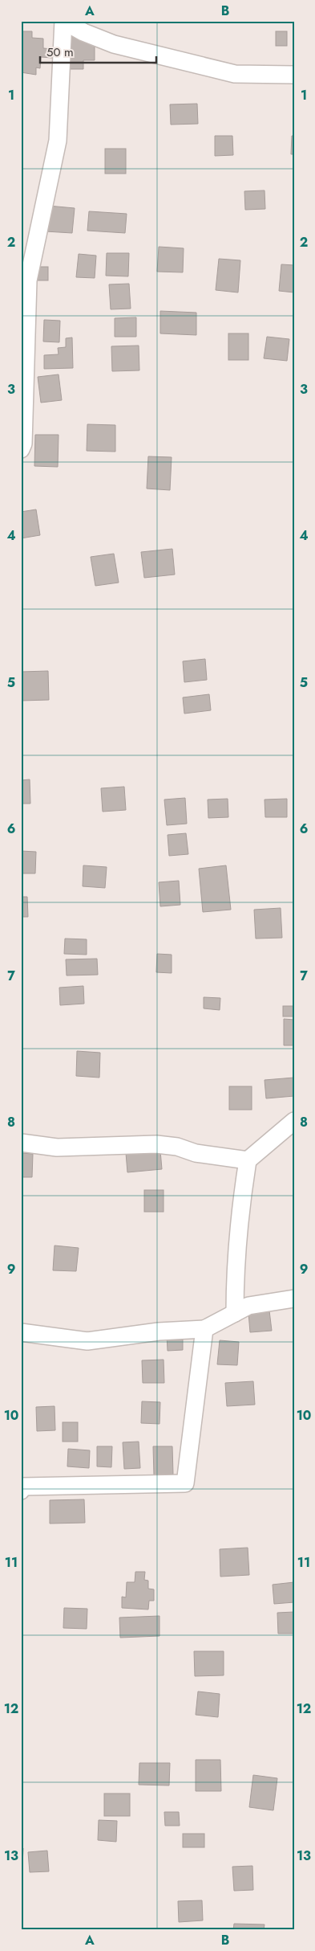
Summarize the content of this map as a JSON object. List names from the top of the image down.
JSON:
{
  "scale_bar": "50 m",
  "grid": {
    "columns": ["A", "B"],
    "rows": [
      "1",
      "2",
      "3",
      "4",
      "5",
      "6",
      "7",
      "8",
      "9",
      "10",
      "11",
      "12",
      "13"
    ]
  }
}
